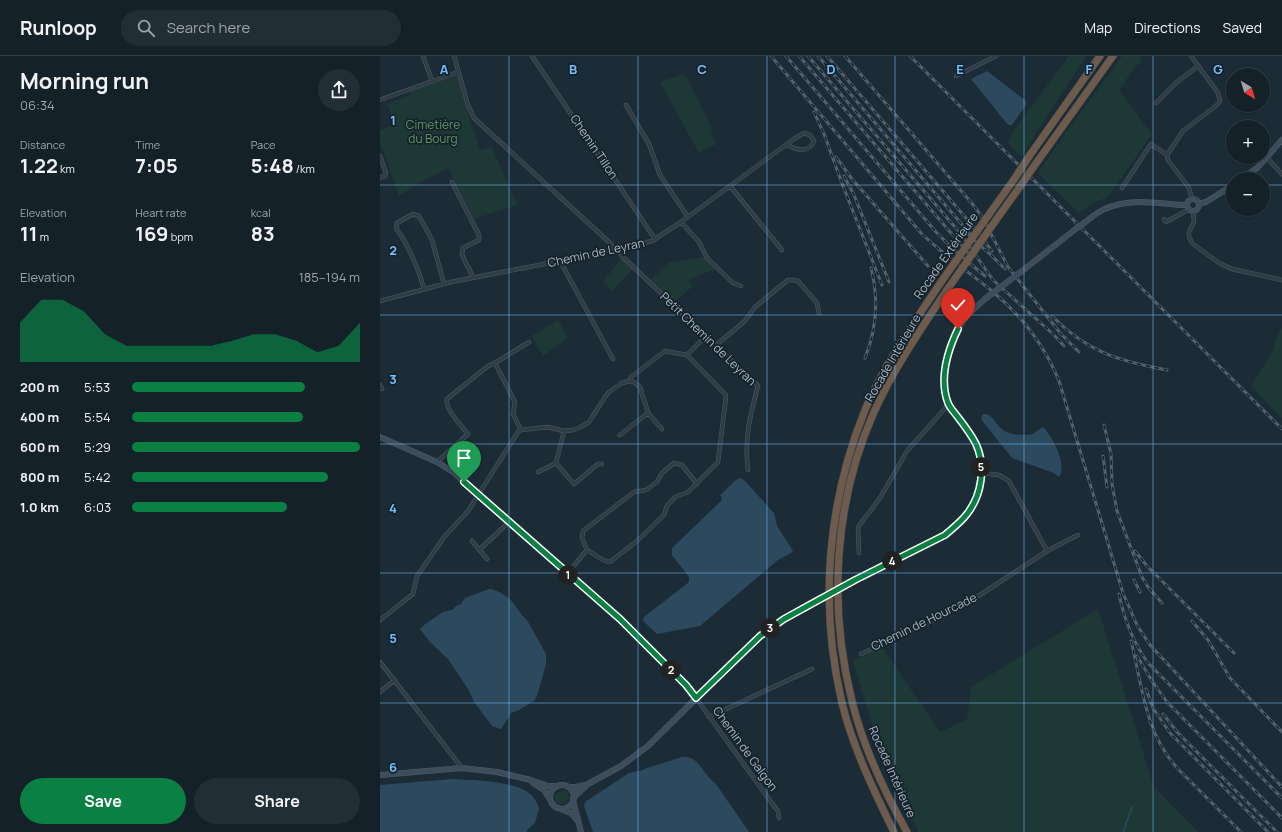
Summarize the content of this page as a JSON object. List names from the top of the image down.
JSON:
{
  "streets": {
    "highway": ["Rocade Extérieure", "Rocade Intérieure"],
    "street": [
      "Chemin Tillon",
      "Chemin de Leyran",
      "Petit Chemin de Leyran",
      "Chemin de Hourcade",
      "Chemin de Galgon"
    ]
  },
  "crossings": [
    ["Chemin Tillon", "Chemin de Leyran"],
    ["Chemin de Leyran", "Petit Chemin de Leyran"]
  ],
  "parks": ["Cimetière du Bourg"],
  "north": "bottom right",
  "page": {
    "header": "Runloop",
    "search": "Search here",
    "nav": ["Map", "Directions", "Saved"],
    "heading": ["Morning run", "06:34"],
    "map_buttons": ["+", "−"],
    "stats": [
      ["Distance", "1.22 km"],
      ["Time", "7:05"],
      ["Pace", "5:48 /km"],
      ["Elevation", "11 m"],
      ["Heart rate", "169 bpm"],
      ["kcal", "83"]
    ],
    "chart": ["Elevation", "185–194 m"],
    "list": [
      {
        "name": "200 m",
        "note": "5:53"
      },
      {
        "name": "400 m",
        "note": "5:54"
      },
      {
        "name": "600 m",
        "note": "5:29"
      },
      {
        "name": "800 m",
        "note": "5:42"
      },
      {
        "name": "1.0 km",
        "note": "6:03"
      }
    ],
    "pins": [
      "5",
      "4",
      "1",
      "3",
      "2"
    ],
    "buttons": ["Save", "Share"]
  },
  "grid": {
    "columns": [
      "A",
      "B",
      "C",
      "D",
      "E",
      "F",
      "G"
    ],
    "rows": [
      "1",
      "2",
      "3",
      "4",
      "5",
      "6"
    ]
  }
}
